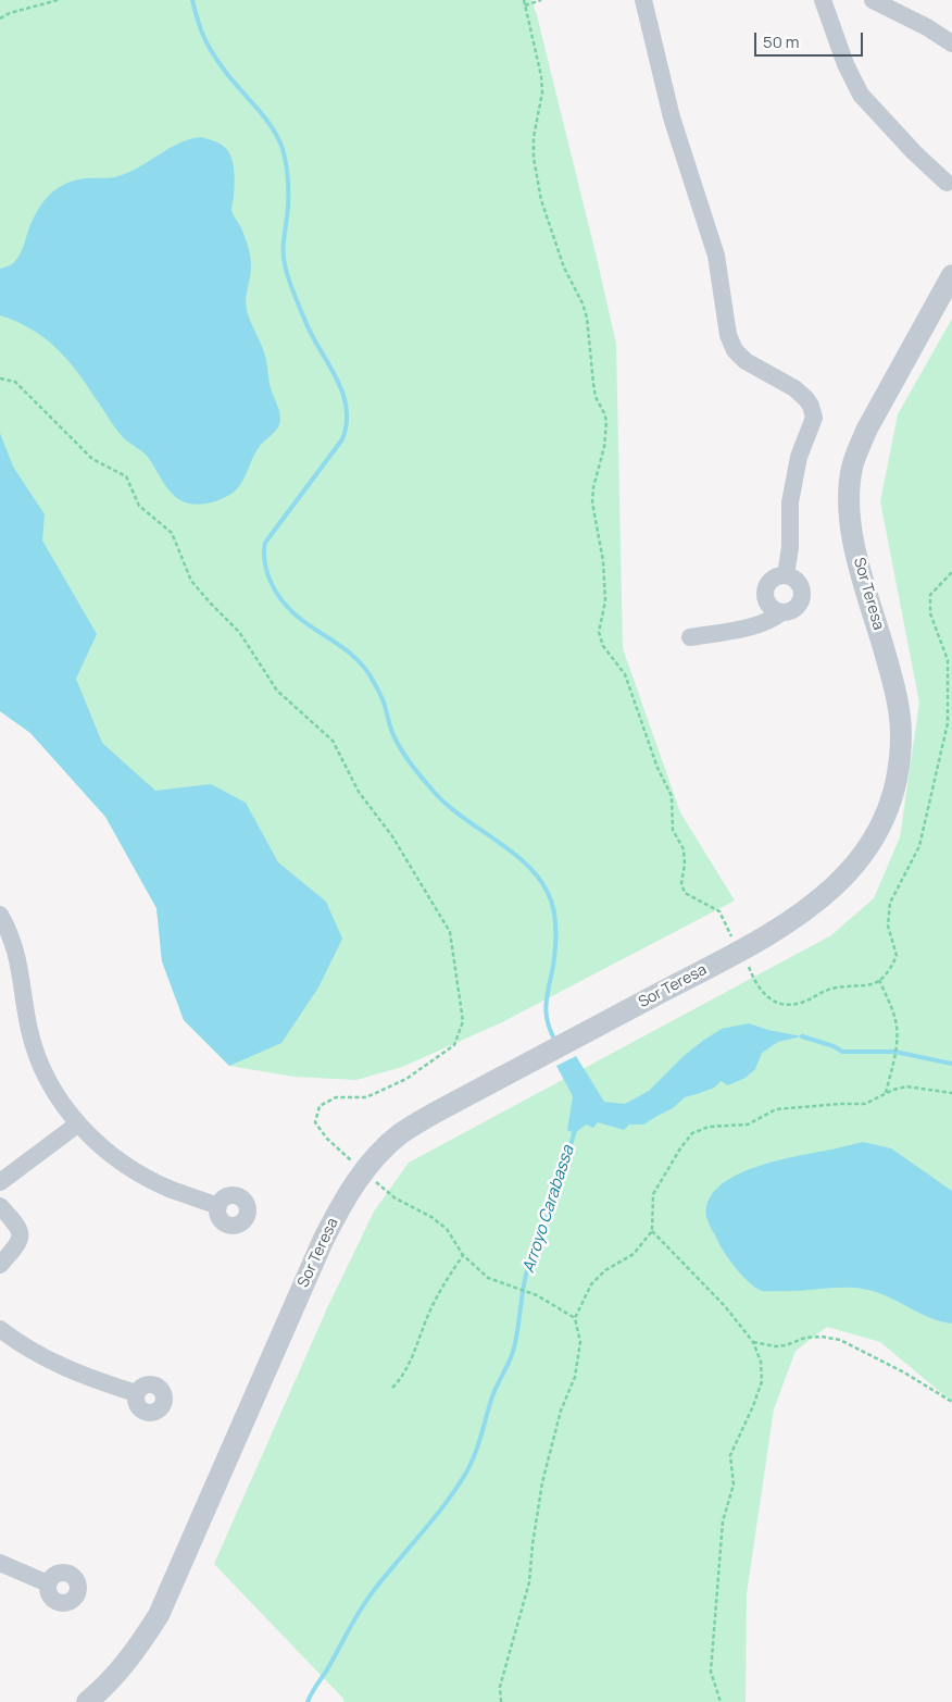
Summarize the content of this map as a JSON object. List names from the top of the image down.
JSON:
{
  "streets": {
    "street": ["Sor Teresa"]
  },
  "water": ["Arroyo Carabassa"],
  "scale_bar": "50 m"
}
